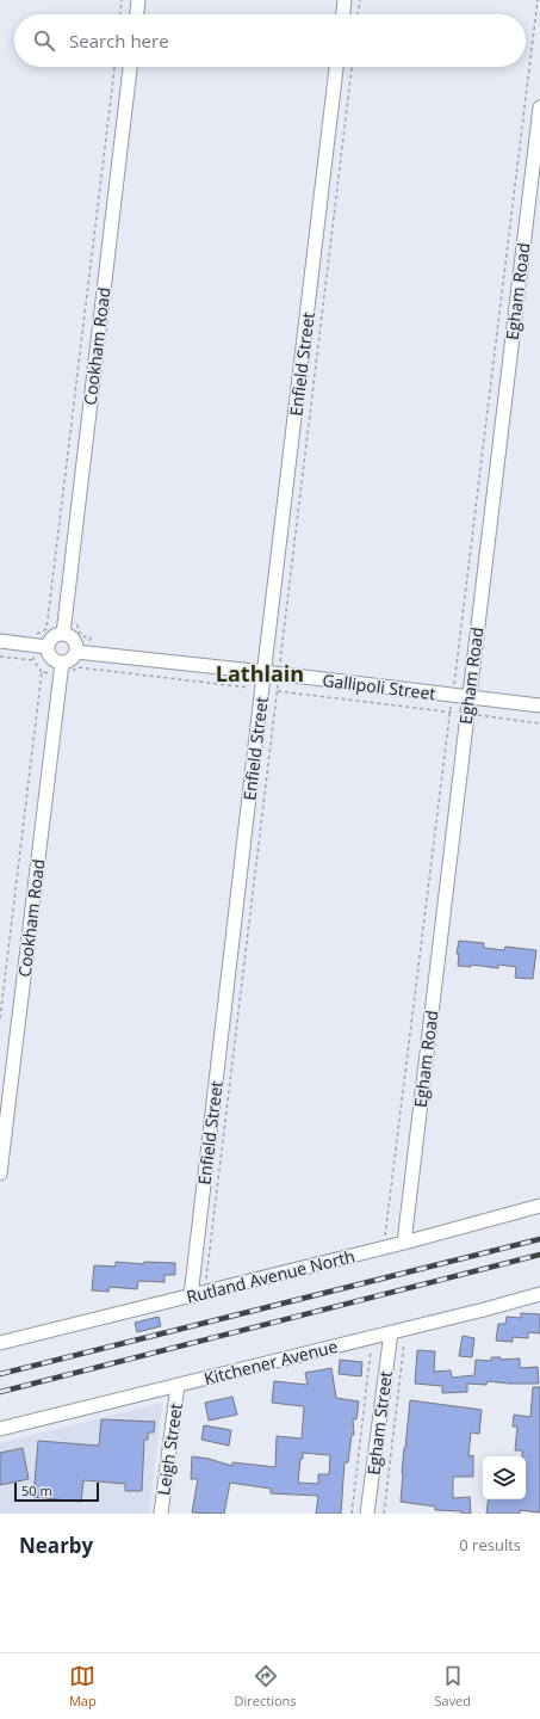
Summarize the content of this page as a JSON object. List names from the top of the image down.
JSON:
{
  "streets": {
    "street": [
      "Egham Road",
      "Cookham Road",
      "Enfield Street",
      "Gallipoli Street",
      "Rutland Avenue North",
      "Kitchener Avenue",
      "Egham Street",
      "Leigh Street"
    ]
  },
  "crossings": [
    ["Egham Road", "Gallipoli Street"],
    ["Egham Road", "Rutland Avenue North"],
    ["Enfield Street", "Gallipoli Street"],
    ["Enfield Street", "Rutland Avenue North"],
    ["Kitchener Avenue", "Egham Street"],
    ["Kitchener Avenue", "Leigh Street"]
  ],
  "districts": ["Lathlain"],
  "scale_bar": "50 m",
  "page": {
    "search": "Search here",
    "scale": "50 m",
    "heading": ["Nearby", "0 results"],
    "nav": ["Map", "Directions", "Saved"]
  }
}
